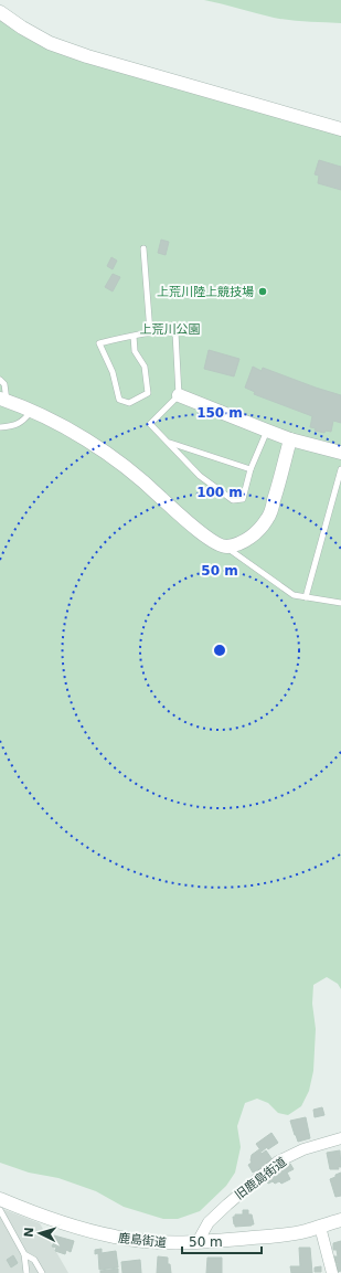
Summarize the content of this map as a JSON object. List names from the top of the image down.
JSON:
{
  "streets": {
    "street": ["旧鹿島街道", "鹿島街道"]
  },
  "crossings": [
    ["旧鹿島街道", "鹿島街道"]
  ],
  "parks": ["上荒川公園"],
  "places": ["上荒川陸上競技場"],
  "scale_bar": "50 m",
  "north": "left",
  "rings": ["150 m", "100 m", "50 m"]
}
